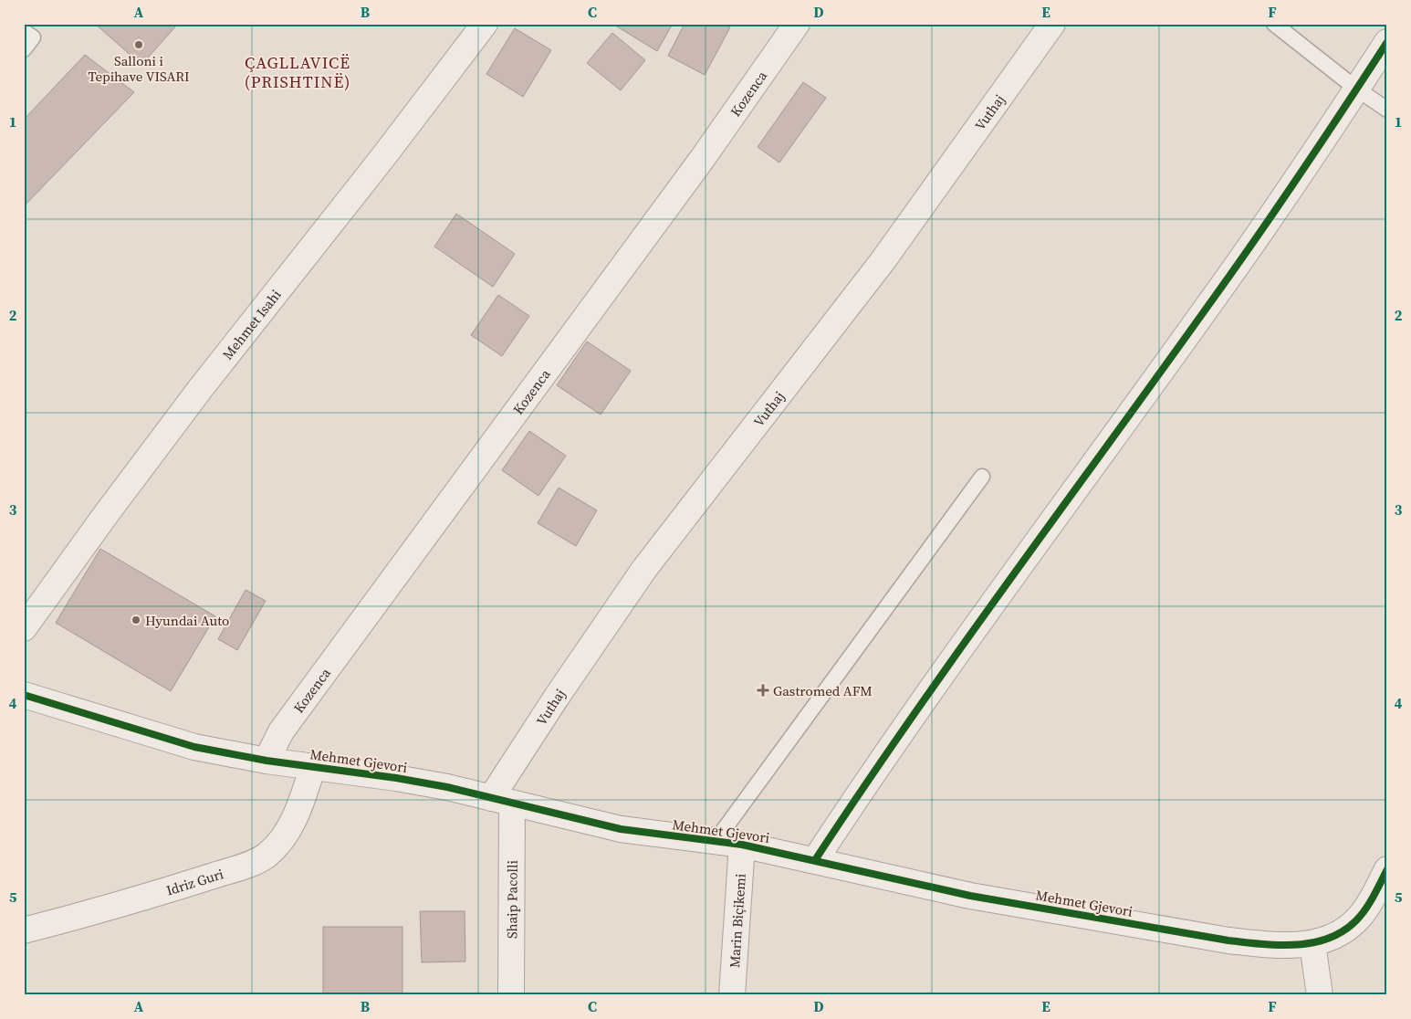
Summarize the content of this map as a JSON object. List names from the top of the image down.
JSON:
{
  "streets": {
    "street": [
      "Kozenca",
      "Vuthaj",
      "Mehmet Isahi",
      "Mehmet Gjevori",
      "Idriz Guri",
      "Shaip Pacolli",
      "Marin Biçikemi"
    ]
  },
  "crossings": [
    ["Kozenca", "Mehmet Gjevori"],
    ["Vuthaj", "Mehmet Gjevori"],
    ["Vuthaj", "Shaip Pacolli"],
    ["Mehmet Gjevori", "Idriz Guri"],
    ["Mehmet Gjevori", "Shaip Pacolli"],
    ["Mehmet Gjevori", "Marin Biçikemi"]
  ],
  "districts": ["ÇAGLLAVICË (PRISHTINË)"],
  "places": {
    "other": ["Salloni i Tepihave VISARI", "Hyundai Auto"],
    "health": ["Gastromed AFM"]
  },
  "grid": {
    "columns": [
      "A",
      "B",
      "C",
      "D",
      "E",
      "F"
    ],
    "rows": [
      "1",
      "2",
      "3",
      "4",
      "5"
    ]
  }
}
